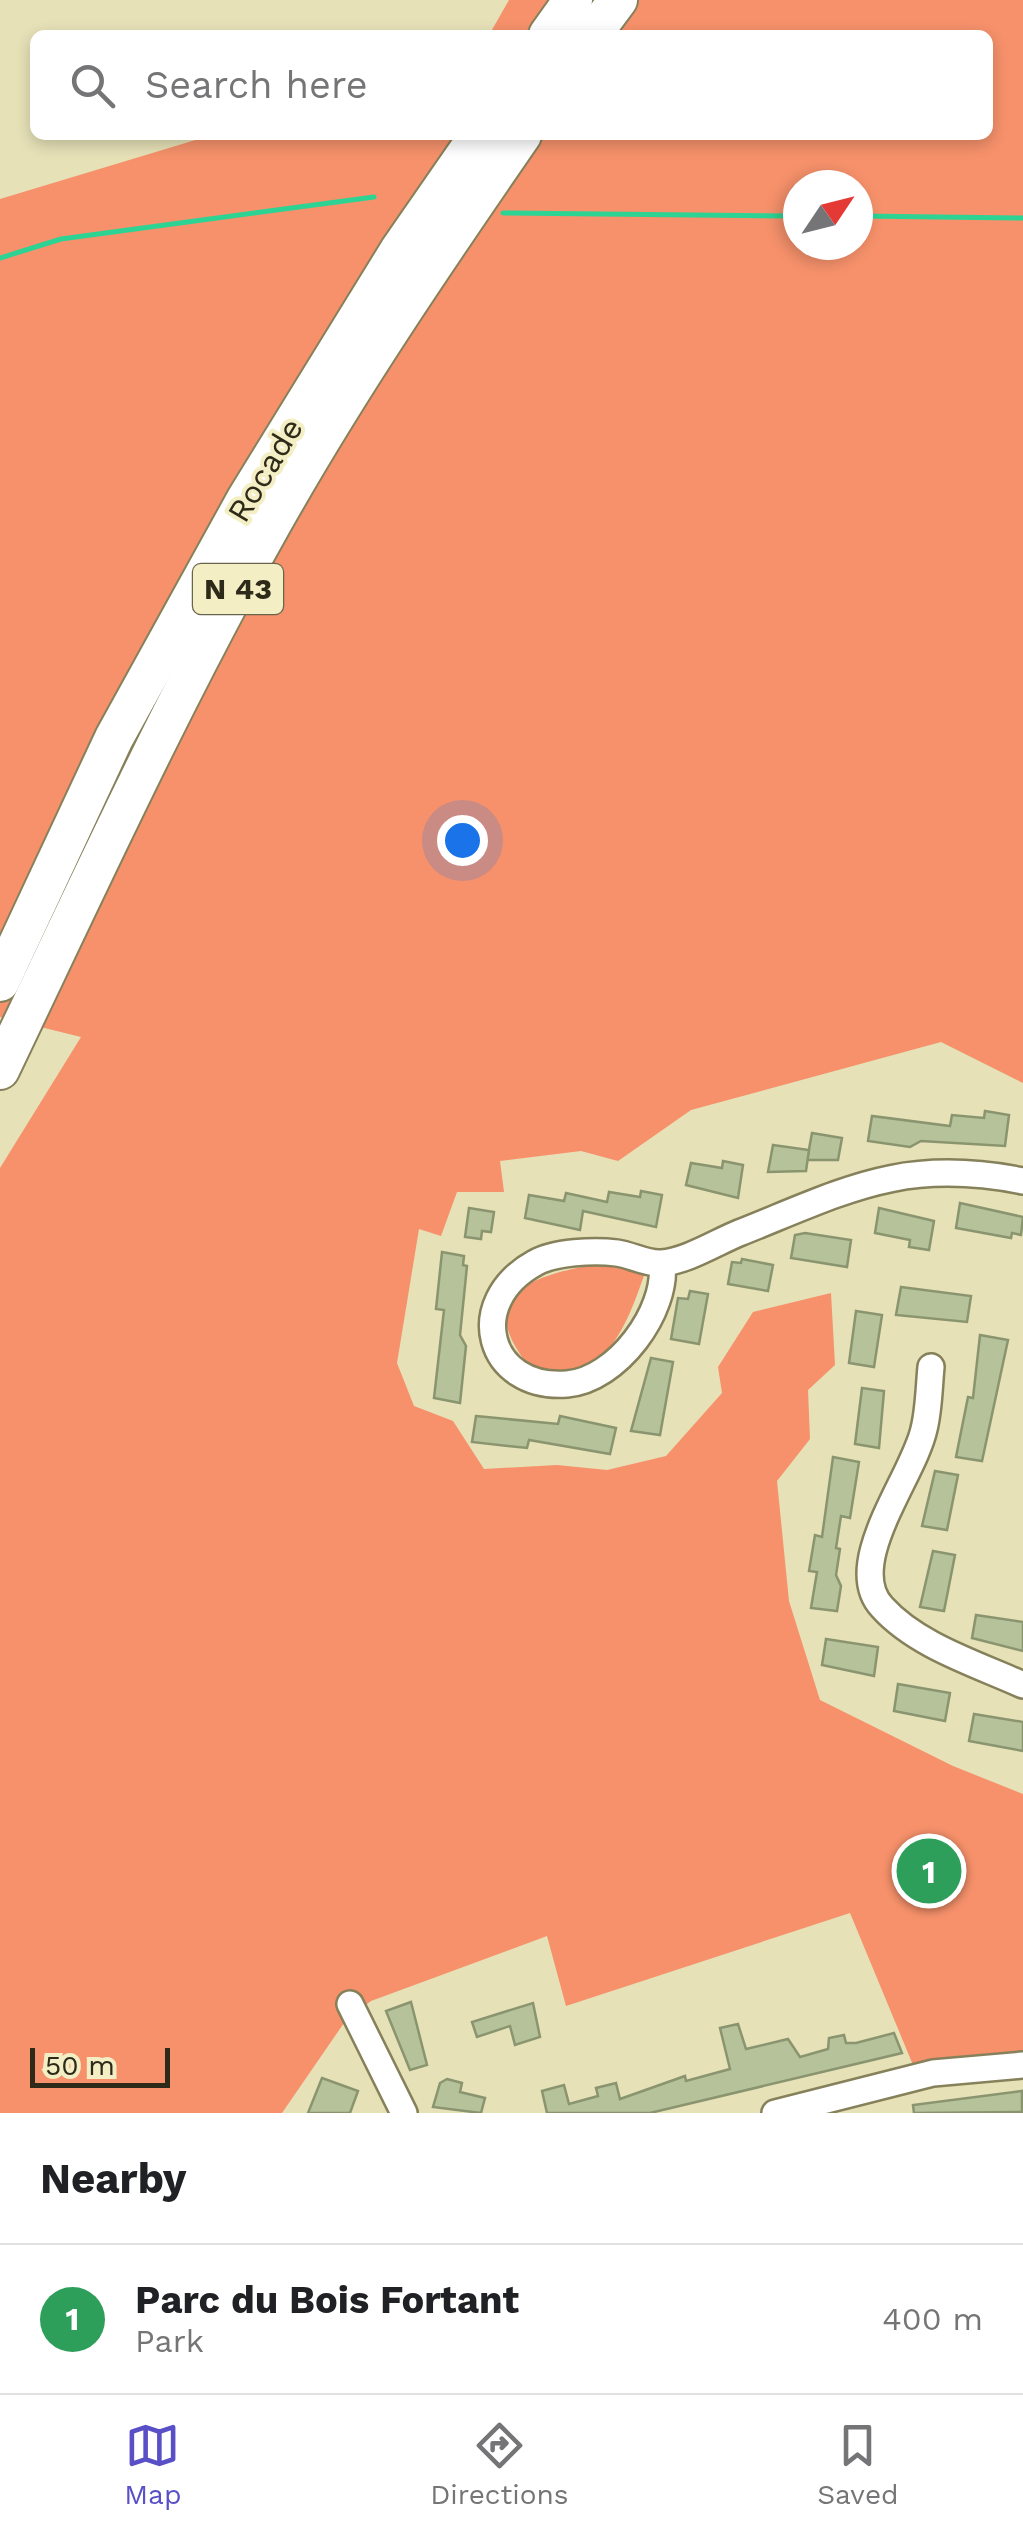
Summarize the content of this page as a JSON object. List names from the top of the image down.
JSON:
{
  "streets": {
    "highway": ["Rocade", "N 43"]
  },
  "scale_bar": "50 m",
  "north": "top right",
  "page": {
    "search": "Search here",
    "pins": "1",
    "scale": "50 m",
    "heading": "Nearby",
    "list": [
      {
        "mark": "1",
        "name": "Parc du Bois Fortant",
        "note": "Park",
        "value": "400 m"
      }
    ],
    "nav": ["Map", "Directions", "Saved"]
  }
}
